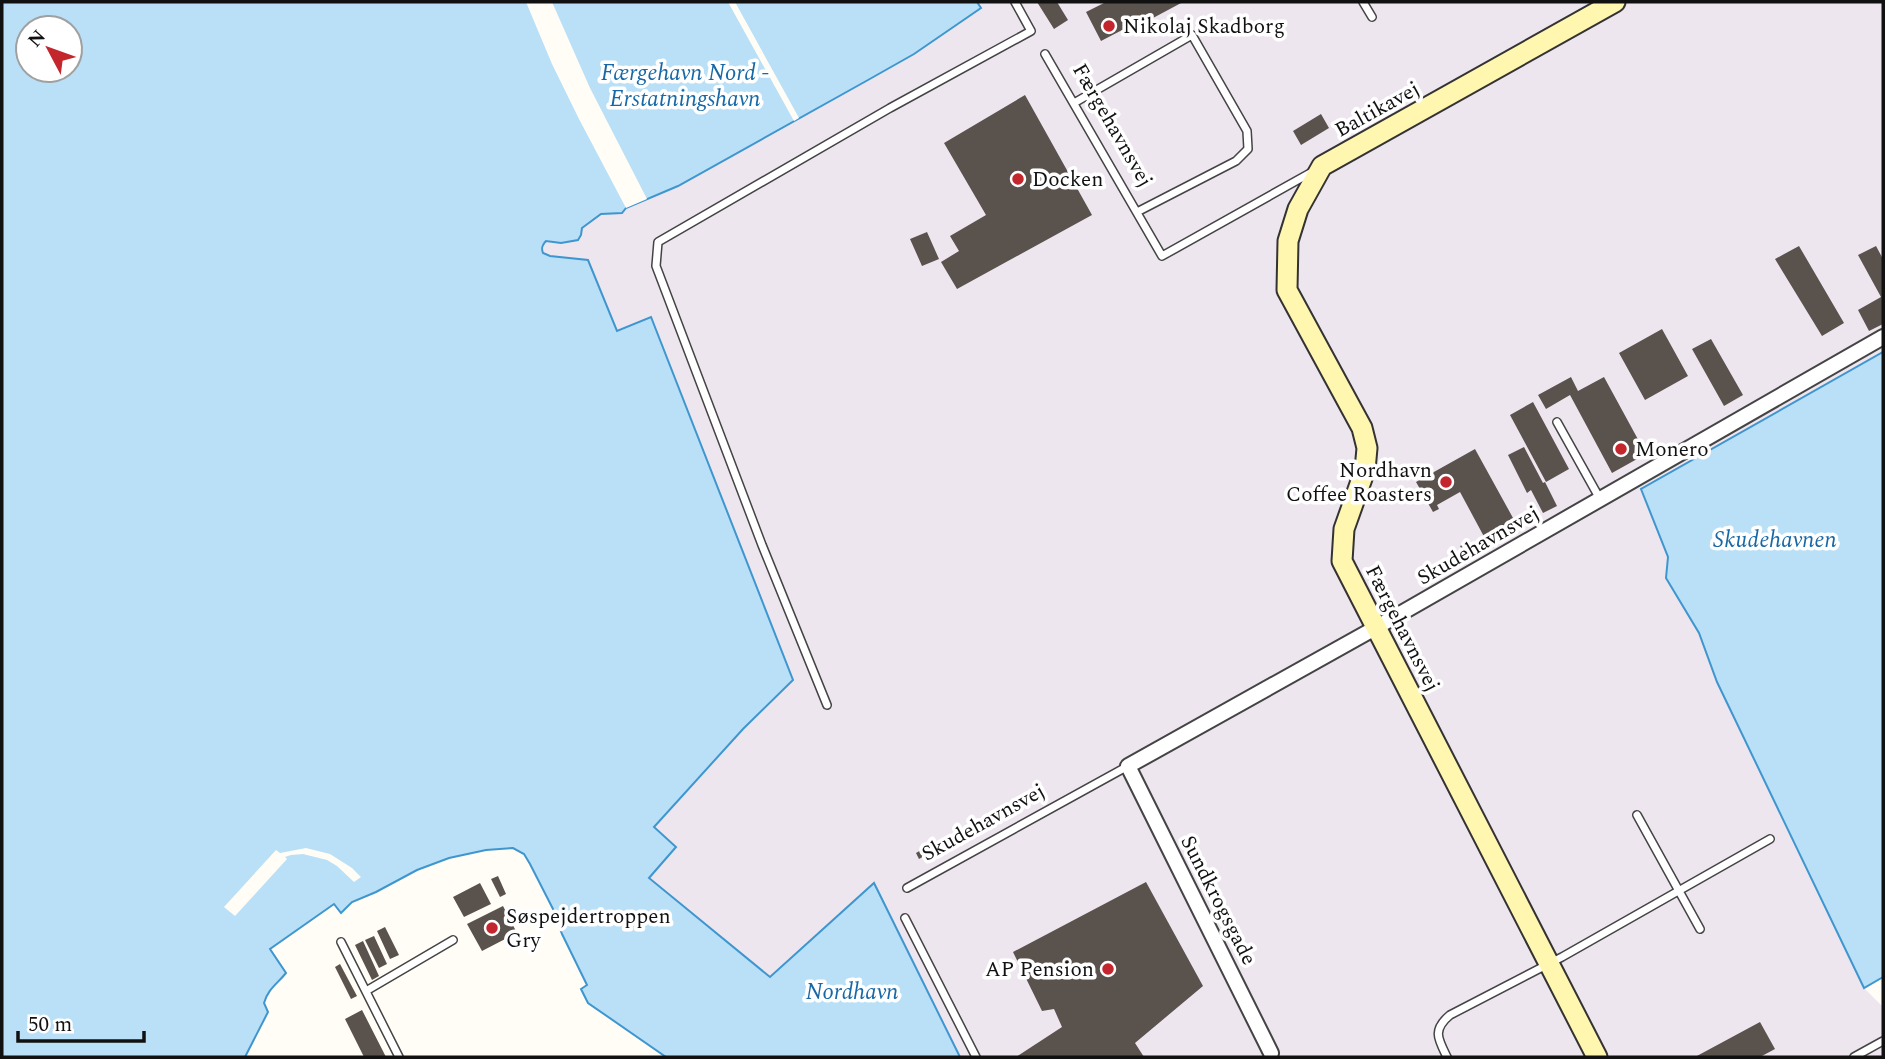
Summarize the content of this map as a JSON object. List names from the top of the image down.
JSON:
{
  "streets": {
    "street": [
      "Baltikavej",
      "Færgehavnsvej",
      "Skudehavnsvej",
      "Sundkrogsgade"
    ]
  },
  "crossings": [
    ["Baltikavej", "Færgehavnsvej"],
    ["Færgehavnsvej", "Skudehavnsvej"],
    ["Skudehavnsvej", "Sundkrogsgade"]
  ],
  "water": ["Færgehavn Nord - Erstatningshavn", "Skudehavnen", "Nordhavn"],
  "places": [
    "Nikolaj Skadborg",
    "Docken",
    "Monero",
    "Nordhavn Coffee Roasters",
    "Søspejdertroppen Gry",
    "AP Pension"
  ],
  "scale_bar": "50 m",
  "north": "top left"
}
